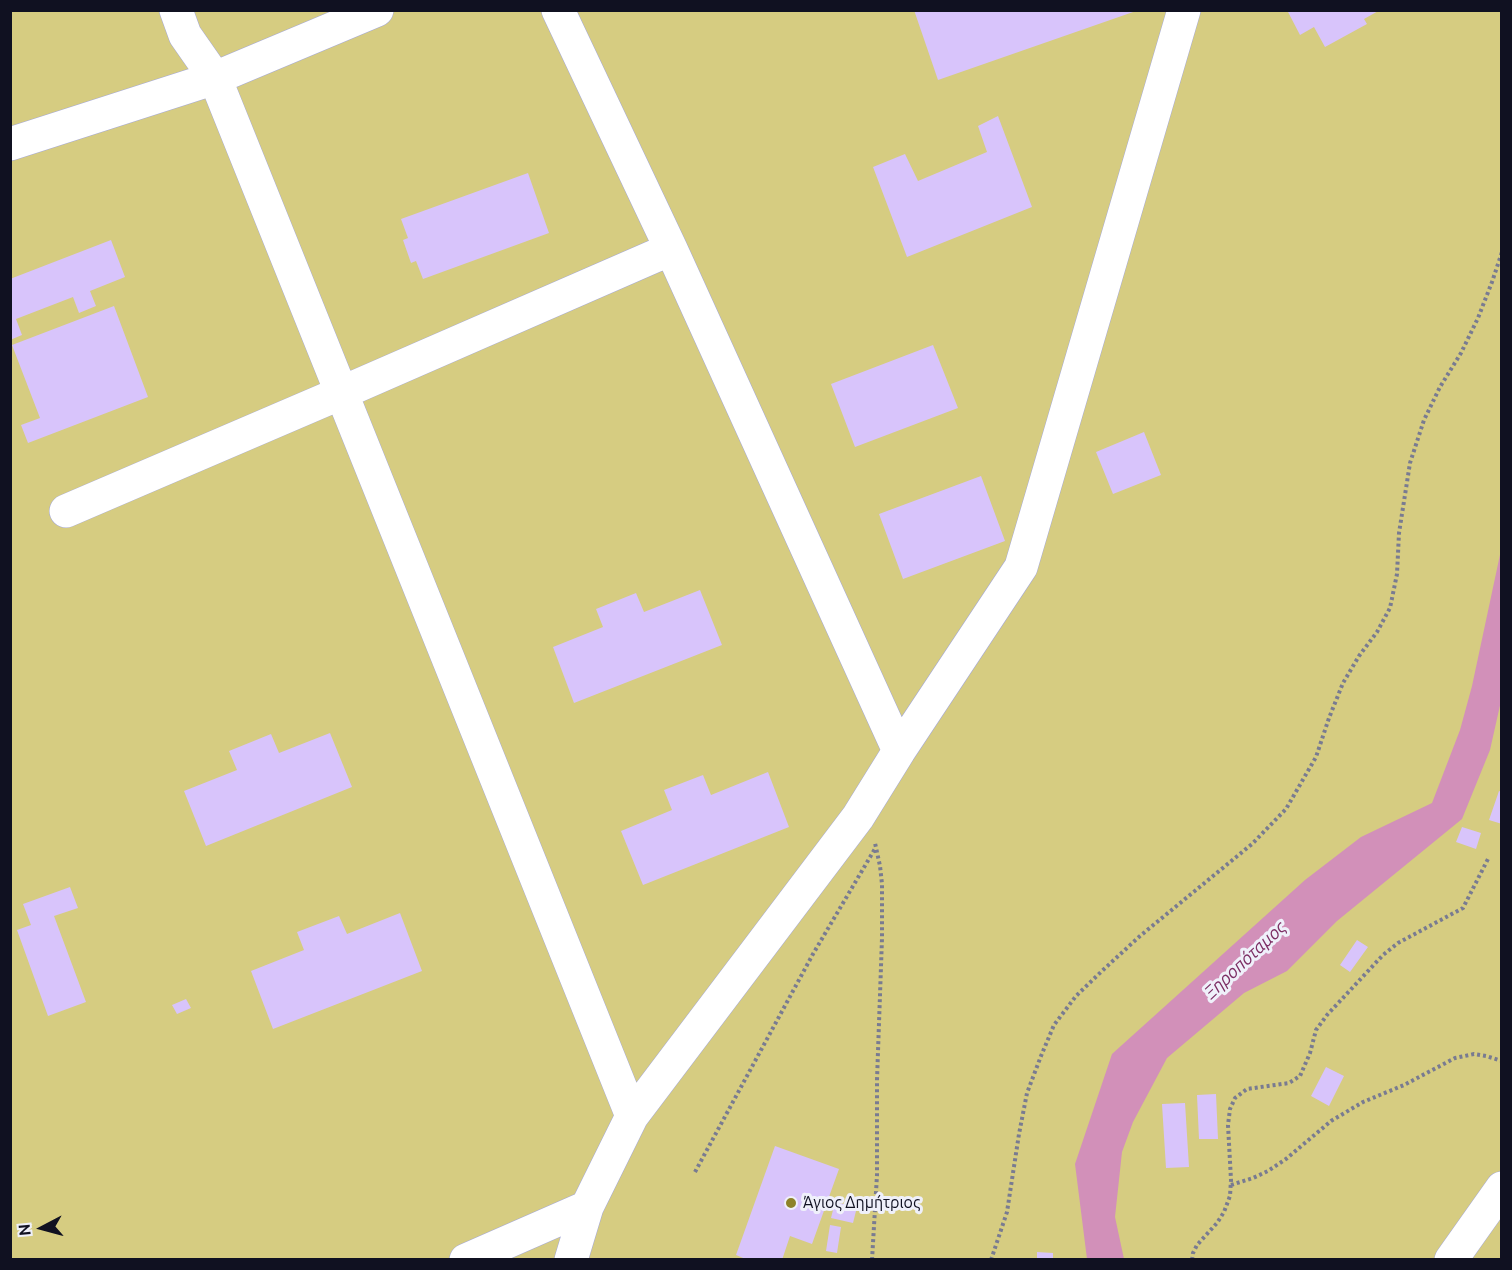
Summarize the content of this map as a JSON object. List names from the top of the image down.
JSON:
{
  "water": ["Ξηροπόταμος"],
  "places": ["Άγιος Δημήτριος"],
  "north": "left"
}
